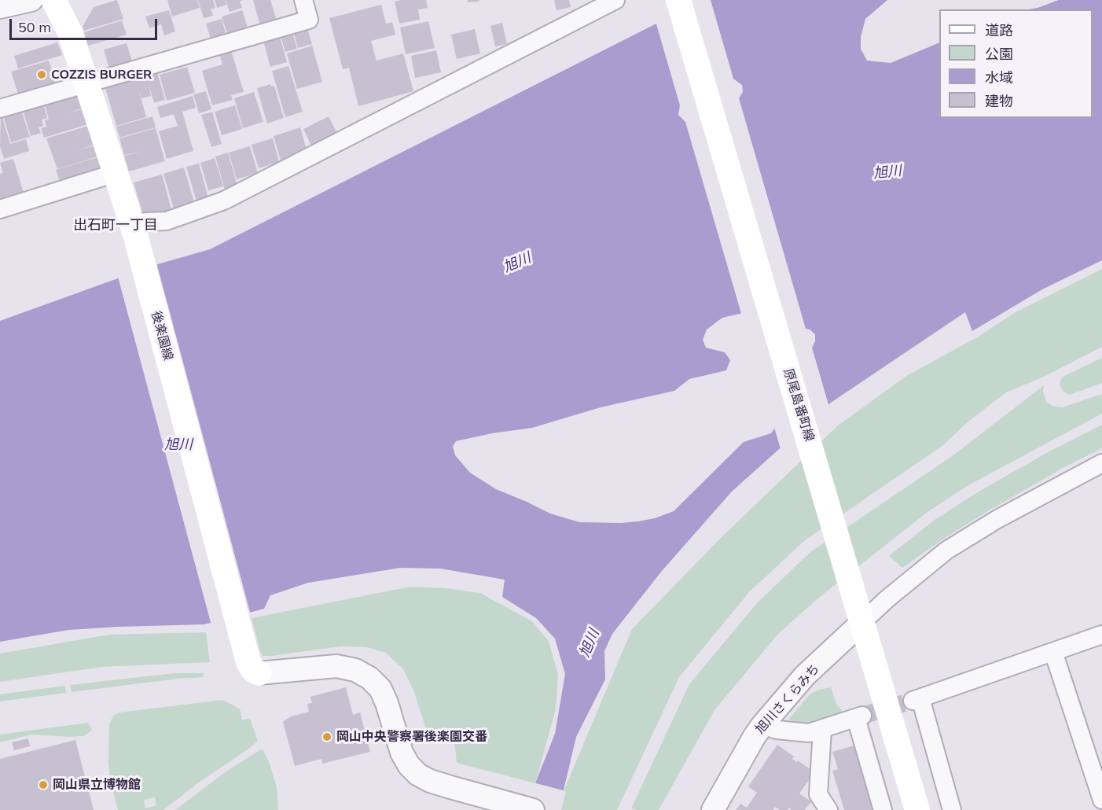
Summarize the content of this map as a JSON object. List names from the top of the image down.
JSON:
{
  "streets": {
    "main road": ["後楽園線", "原尾島番町線"],
    "street": ["旭川さくらみち"]
  },
  "crossings": [
    ["原尾島番町線", "旭川さくらみち"]
  ],
  "districts": ["出石町一丁目"],
  "water": ["旭川"],
  "places": ["COZZIS BURGER", "岡山中央警察署後楽園交番", "岡山県立博物館"],
  "legend": [
    "道路",
    "公園",
    "水域",
    "建物"
  ],
  "scale_bar": "50 m"
}
